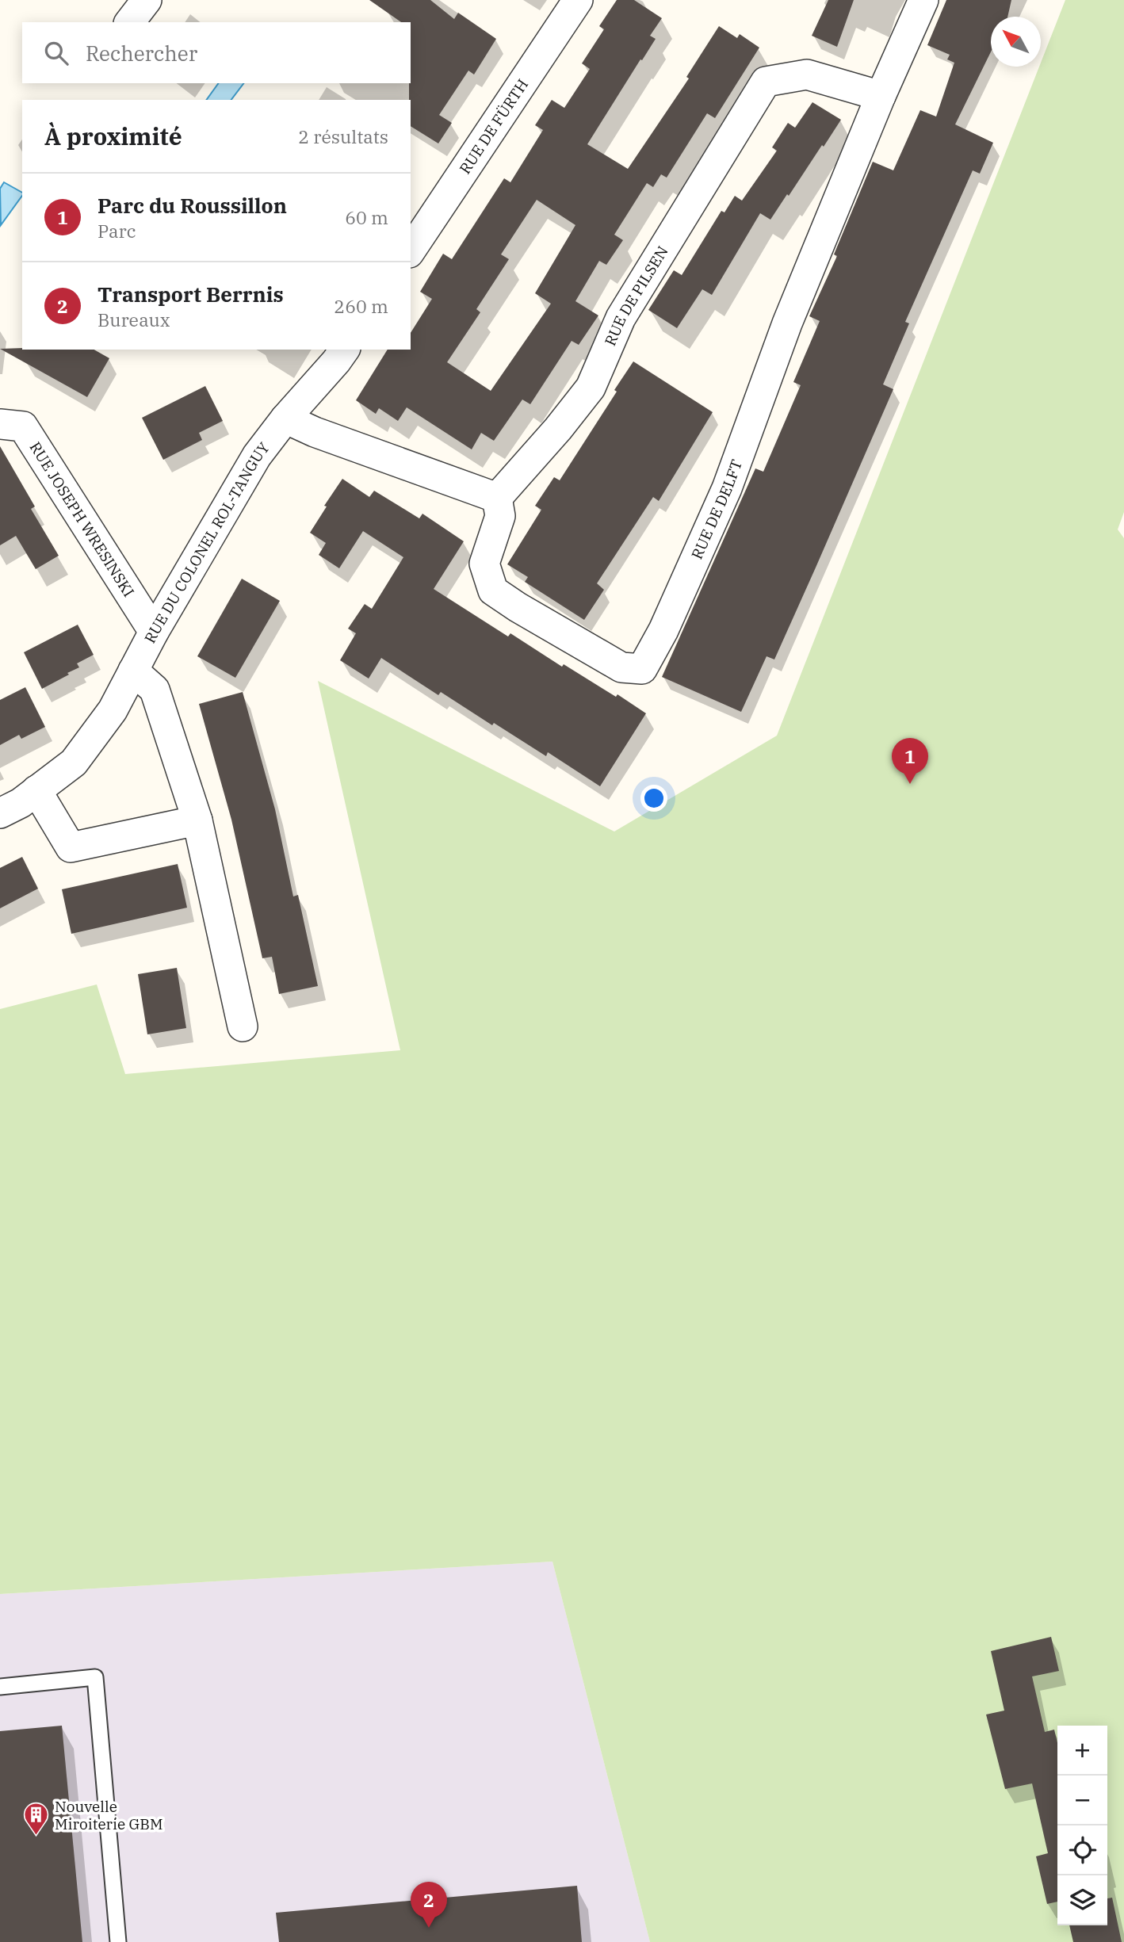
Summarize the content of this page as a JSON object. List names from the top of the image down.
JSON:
{
  "streets": {
    "street": [
      "RUE DE FÜRTH",
      "RUE DE PILSEN",
      "RUE DE DELFT",
      "RUE JOSEPH WRESINSKI",
      "RUE DU COLONEL ROL-TANGUY"
    ]
  },
  "crossings": [
    ["RUE DE PILSEN", "RUE DE DELFT"],
    ["RUE JOSEPH WRESINSKI", "RUE DU COLONEL ROL-TANGUY"]
  ],
  "places": {
    "building": ["Nouvelle Miroiterie GBM"]
  },
  "north": "top left",
  "page": {
    "search": "Rechercher",
    "heading": ["À proximité", "2 résultats"],
    "list": [
      {
        "mark": "1",
        "name": "Parc du Roussillon",
        "note": "Parc",
        "value": "60 m"
      },
      {
        "mark": "2",
        "name": "Transport Berrnis",
        "note": "Bureaux",
        "value": "260 m"
      }
    ],
    "pins": ["1", "2"],
    "map_buttons": ["+", "−"]
  }
}
